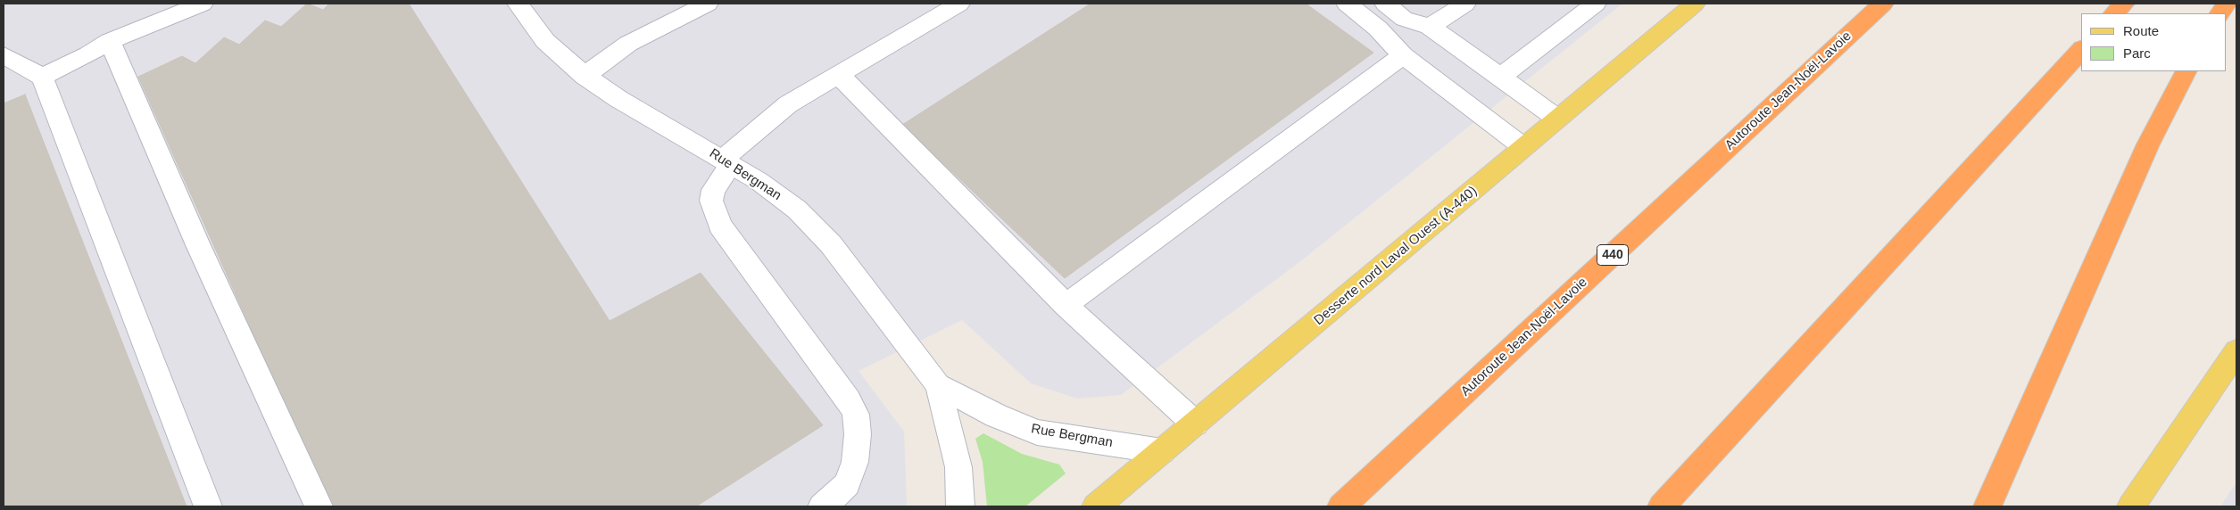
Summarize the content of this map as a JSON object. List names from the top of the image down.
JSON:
{
  "streets": {
    "highway": ["Autoroute Jean-Noël-Lavoie", "440"],
    "main road": ["Desserte nord Laval Ouest (A-440)"],
    "street": ["Rue Bergman"]
  },
  "crossings": [
    ["Rue Bergman", "Desserte nord Laval Ouest (A-440)"]
  ],
  "legend": ["Route", "Parc"]
}
